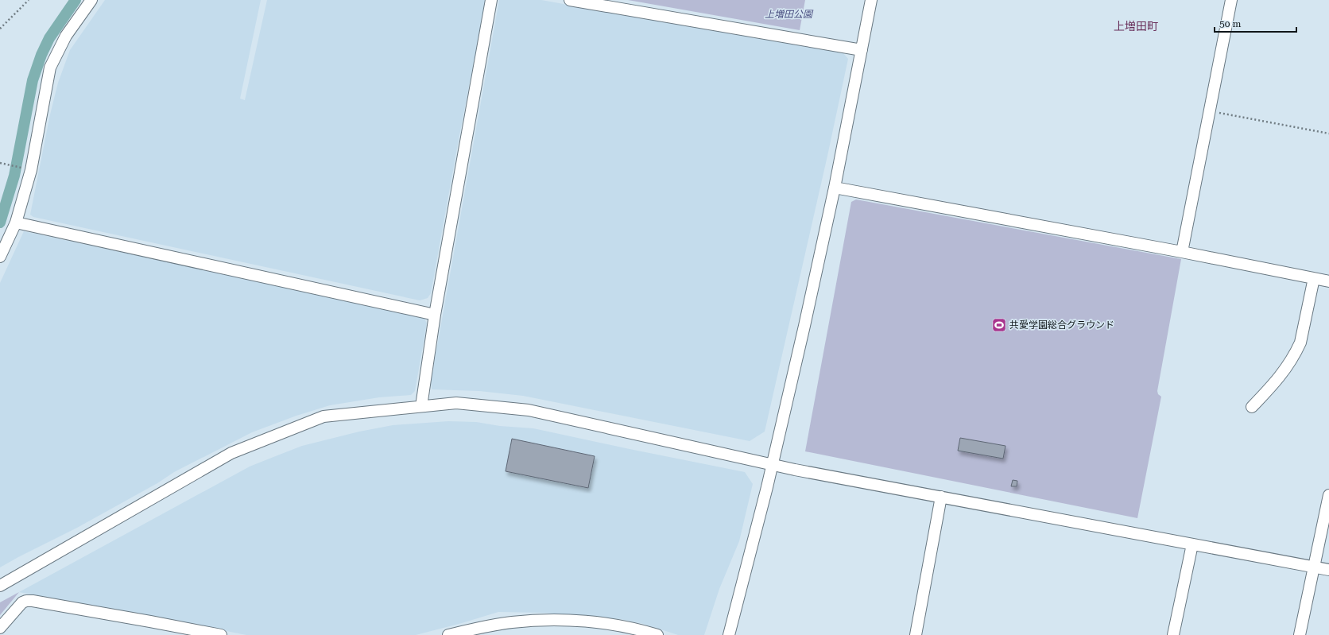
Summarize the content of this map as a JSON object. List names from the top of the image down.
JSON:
{
  "districts": ["上増田町"],
  "parks": ["上増田公園"],
  "places": {
    "sports": ["共愛学園総合グラウンド"]
  },
  "scale_bar": "50 m"
}
